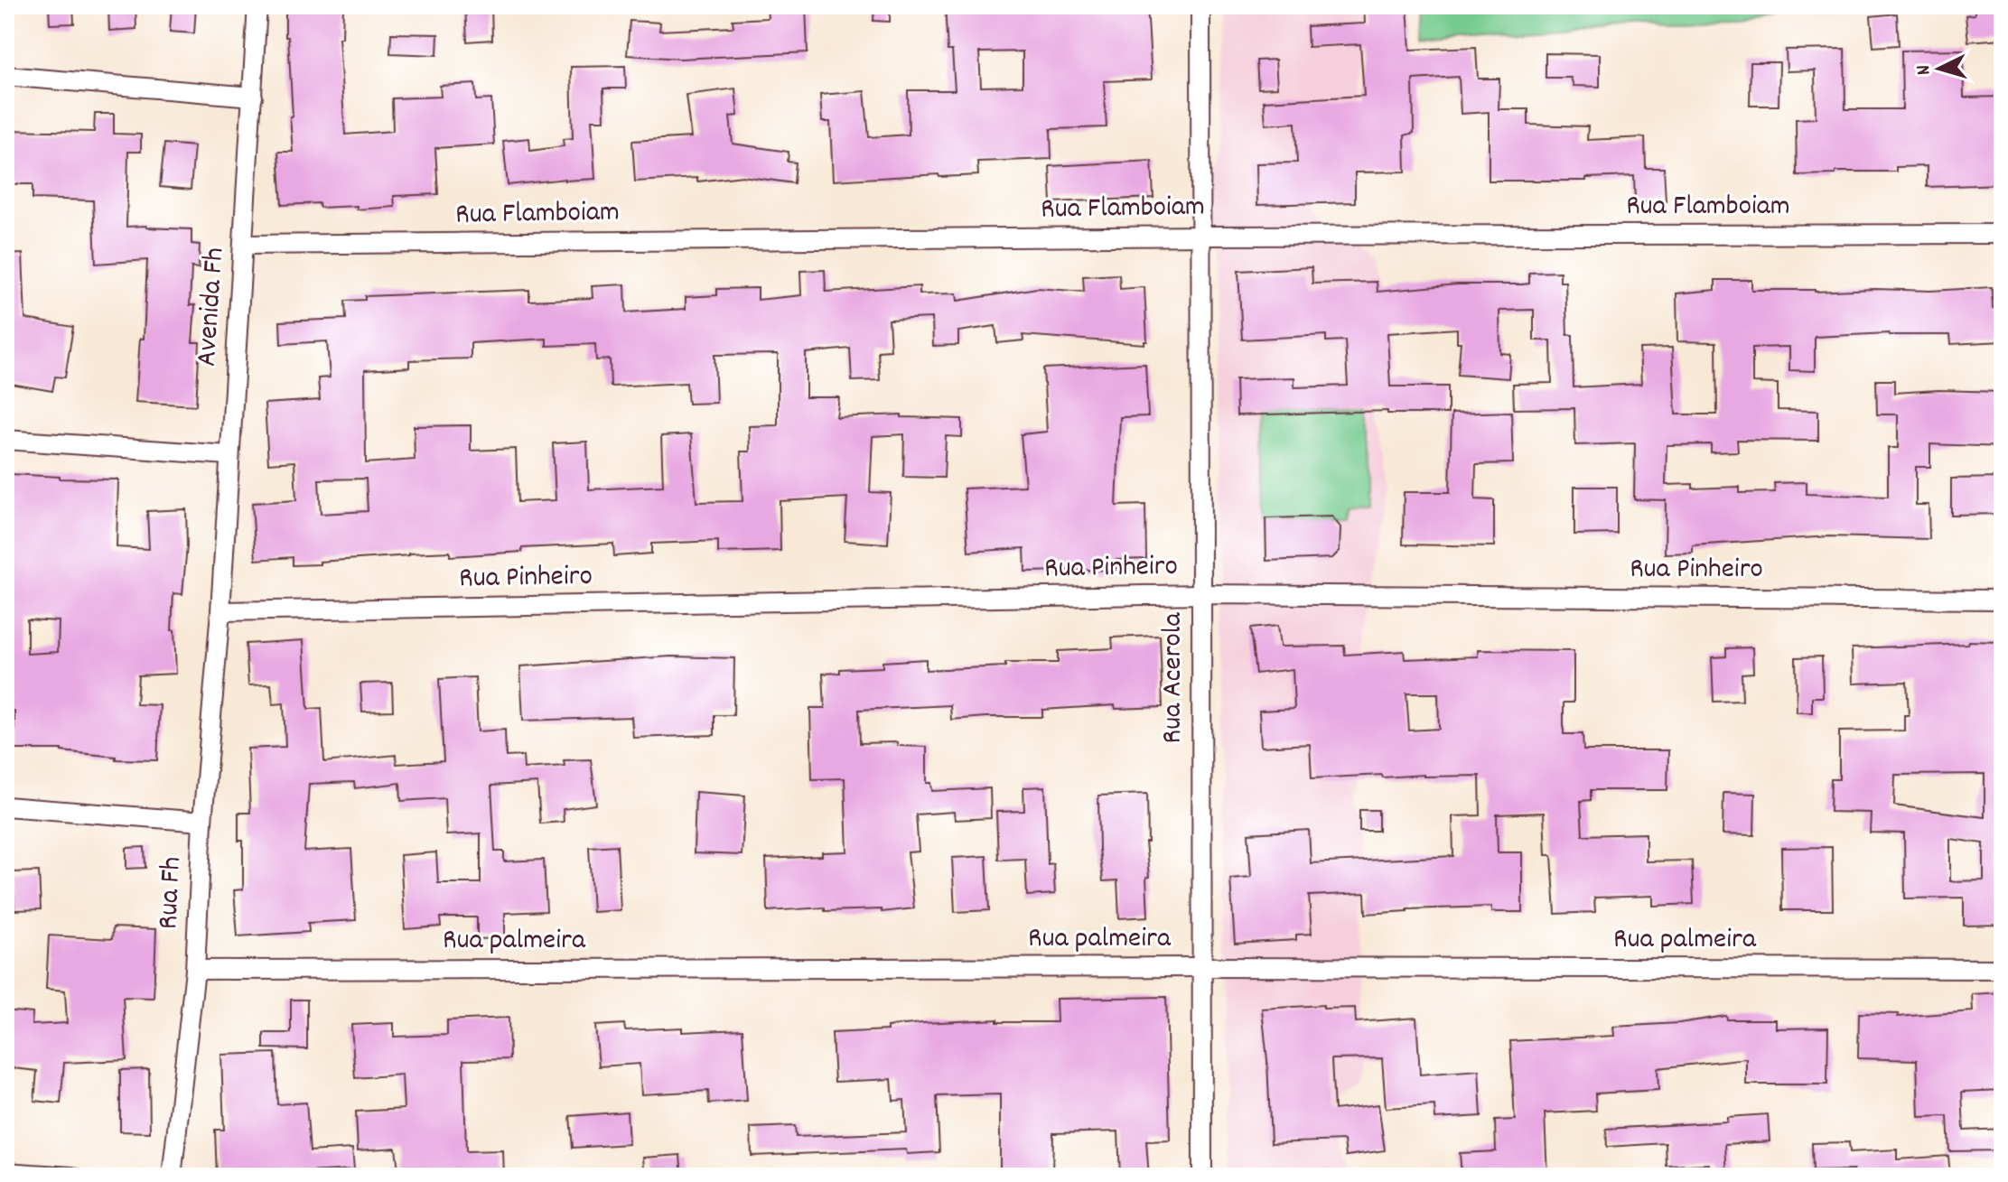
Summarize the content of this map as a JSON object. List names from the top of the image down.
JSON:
{
  "streets": {
    "street": [
      "Rua Flamboiam",
      "Avenida Fh",
      "Rua Pinheiro",
      "Rua Acerola",
      "Rua Fh",
      "Rua palmeira"
    ]
  },
  "crossings": [
    ["Rua Flamboiam", "Avenida Fh"],
    ["Rua Flamboiam", "Rua Acerola"],
    ["Avenida Fh", "Rua Pinheiro"],
    ["Avenida Fh", "Rua Fh"],
    ["Rua Pinheiro", "Rua Acerola"],
    ["Rua Pinheiro", "Rua Fh"],
    ["Rua Acerola", "Rua palmeira"],
    ["Rua Fh", "Rua palmeira"]
  ],
  "north": "left"
}
